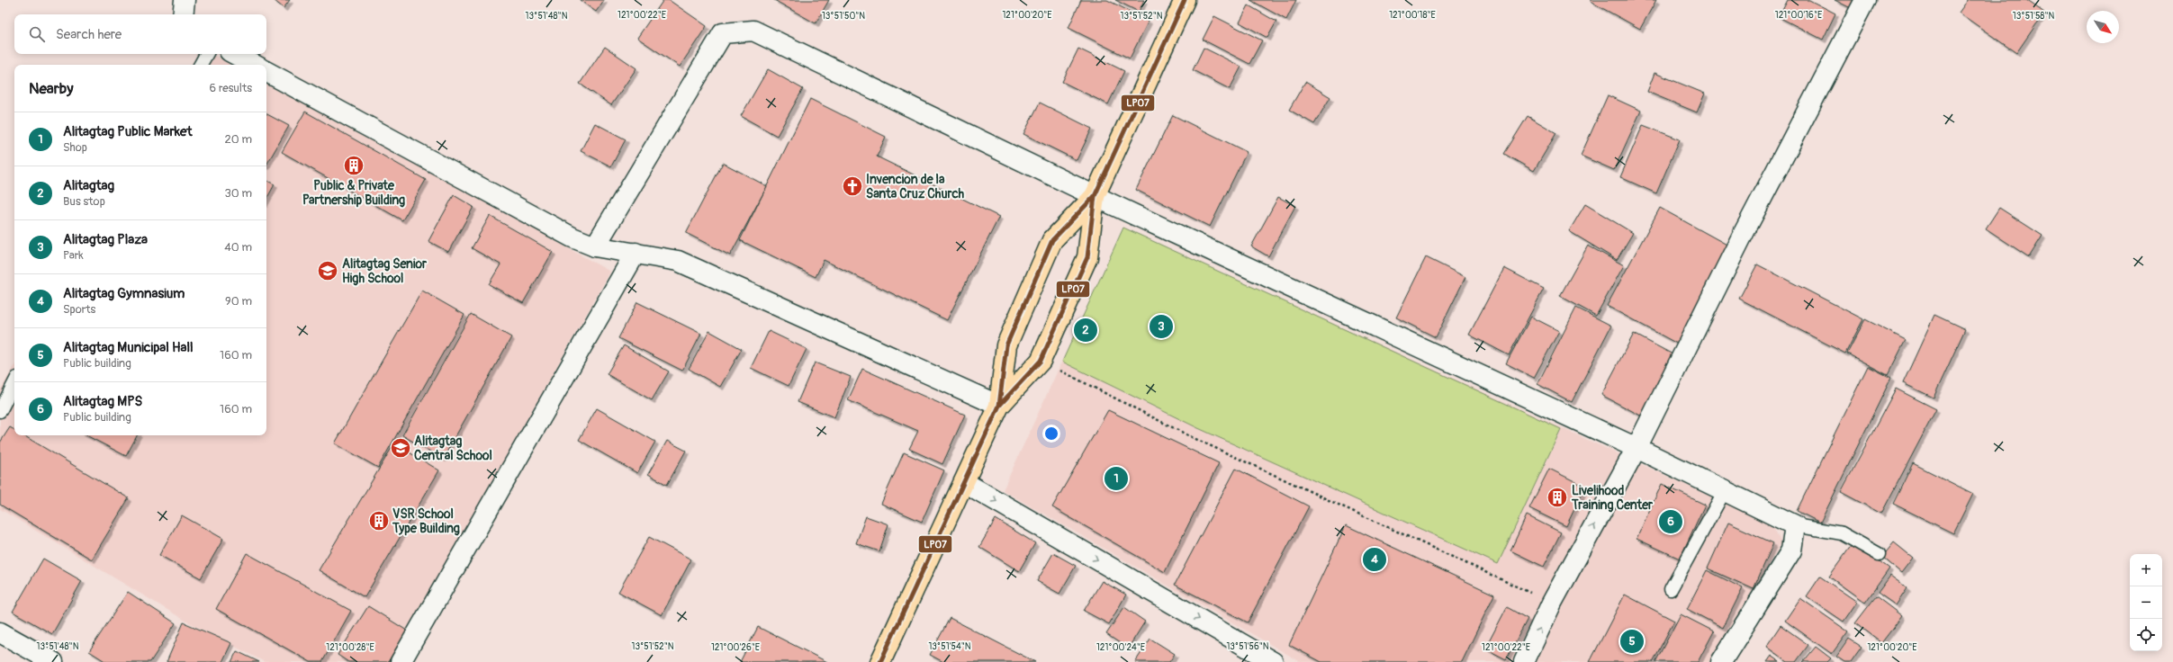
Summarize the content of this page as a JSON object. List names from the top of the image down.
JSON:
{
  "places": {
    "building": ["Public & Private Partnership Building", "Livelihood Training Center", "VSR School Type Building"],
    "church": ["Invencion de la Santa Cruz Church"],
    "school or university": ["Alitagtag Senior High School", "Alitagtag Central School"]
  },
  "lines": ["transit line LP07"],
  "north": "bottom right",
  "page": {
    "search": "Search here",
    "heading": ["Nearby", "6 results"],
    "list": [
      {
        "mark": "1",
        "name": "Alitagtag Public Market",
        "note": "Shop",
        "value": "20 m"
      },
      {
        "mark": "2",
        "name": "Alitagtag",
        "note": "Bus stop",
        "value": "30 m"
      },
      {
        "mark": "3",
        "name": "Alitagtag Plaza",
        "note": "Park",
        "value": "40 m"
      },
      {
        "mark": "4",
        "name": "Alitagtag Gymnasium",
        "note": "Sports",
        "value": "90 m"
      },
      {
        "mark": "5",
        "name": "Alitagtag Municipal Hall",
        "note": "Public building",
        "value": "160 m"
      },
      {
        "mark": "6",
        "name": "Alitagtag MPS",
        "note": "Public building",
        "value": "160 m"
      }
    ],
    "pins": [
      "3",
      "2",
      "1",
      "6",
      "4",
      "5"
    ],
    "map_buttons": ["+", "−"]
  },
  "coordinates": [
    "121°00'20\"E",
    "121°00'22\"E",
    "121°00'18\"E",
    "121°00'16\"E",
    "13°51'48\"N",
    "13°51'50\"N",
    "13°51'52\"N",
    "13°51'58\"N",
    "13°51'54\"N",
    "13°51'56\"N",
    "121°00'28\"E",
    "121°00'26\"E",
    "121°00'24\"E"
  ]
}
